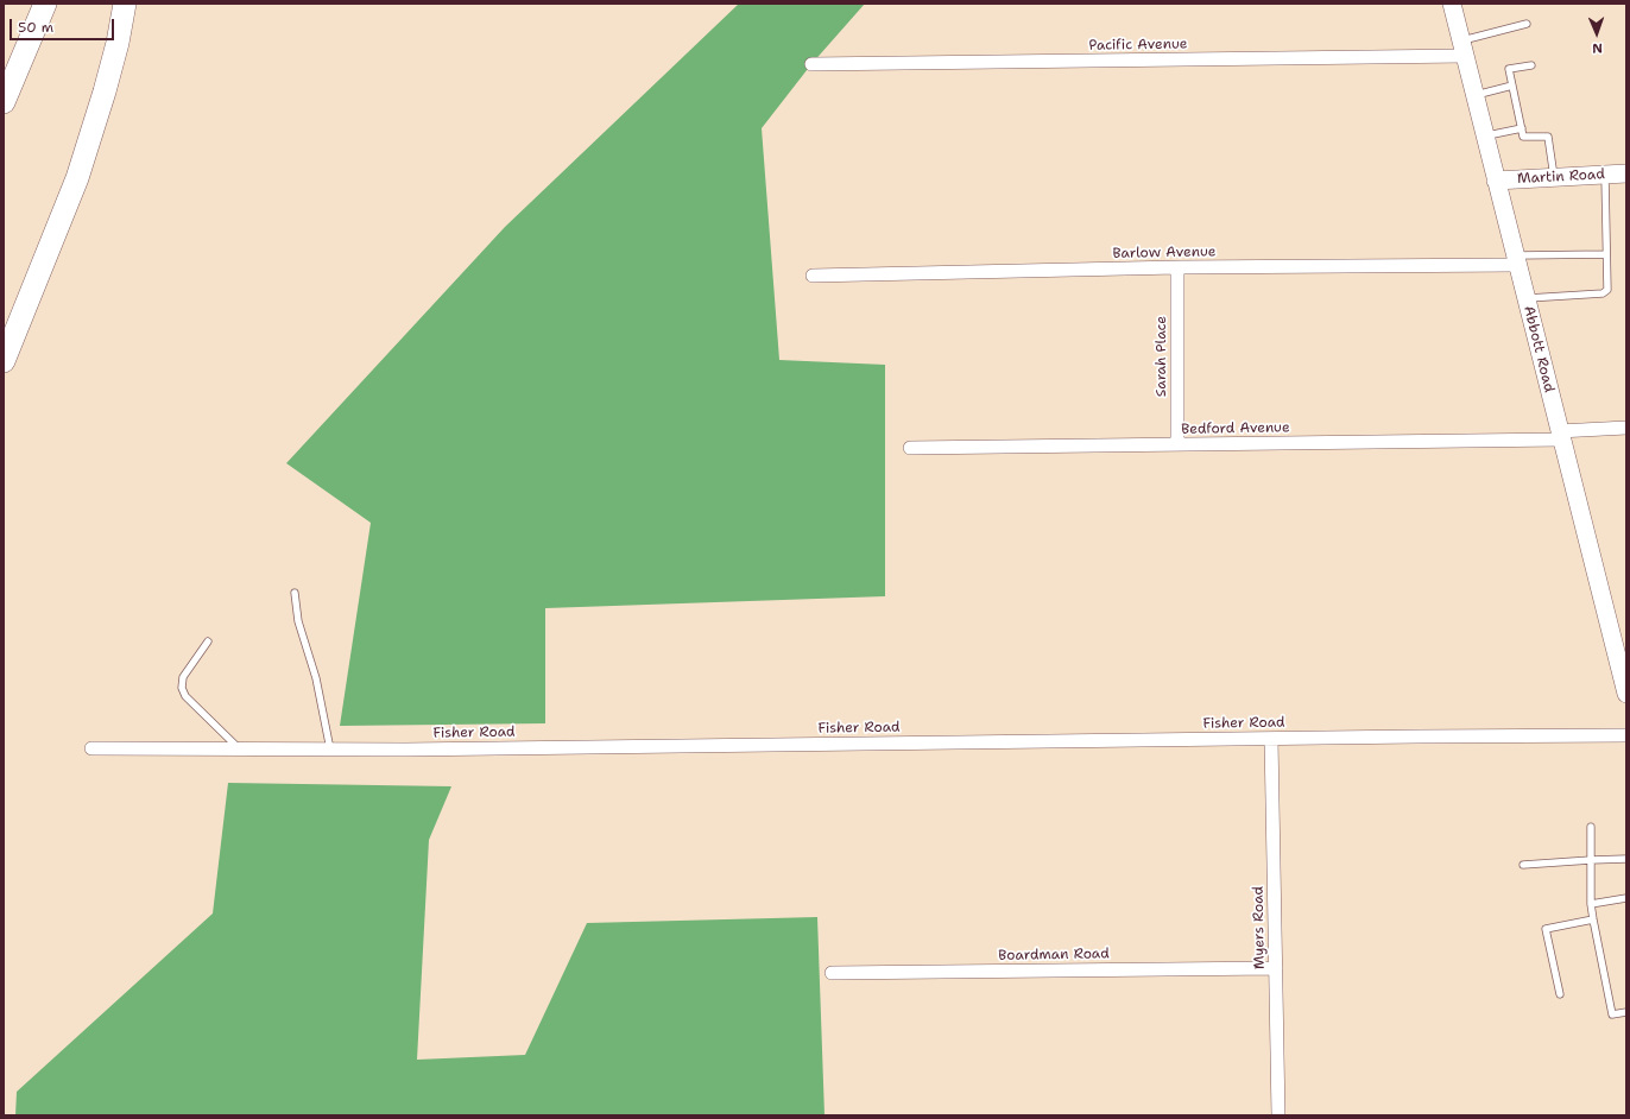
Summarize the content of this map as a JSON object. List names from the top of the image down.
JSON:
{
  "streets": {
    "street": [
      "Pacific Avenue",
      "Martin Road",
      "Barlow Avenue",
      "Abbott Road",
      "Sarah Place",
      "Bedford Avenue",
      "Fisher Road",
      "Myers Road",
      "Boardman Road"
    ]
  },
  "crossings": [
    ["Pacific Avenue", "Abbott Road"],
    ["Martin Road", "Abbott Road"],
    ["Barlow Avenue", "Abbott Road"],
    ["Barlow Avenue", "Sarah Place"],
    ["Abbott Road", "Bedford Avenue"],
    ["Sarah Place", "Bedford Avenue"],
    ["Fisher Road", "Myers Road"],
    ["Myers Road", "Boardman Road"]
  ],
  "scale_bar": "50 m",
  "north": "bottom"
}
